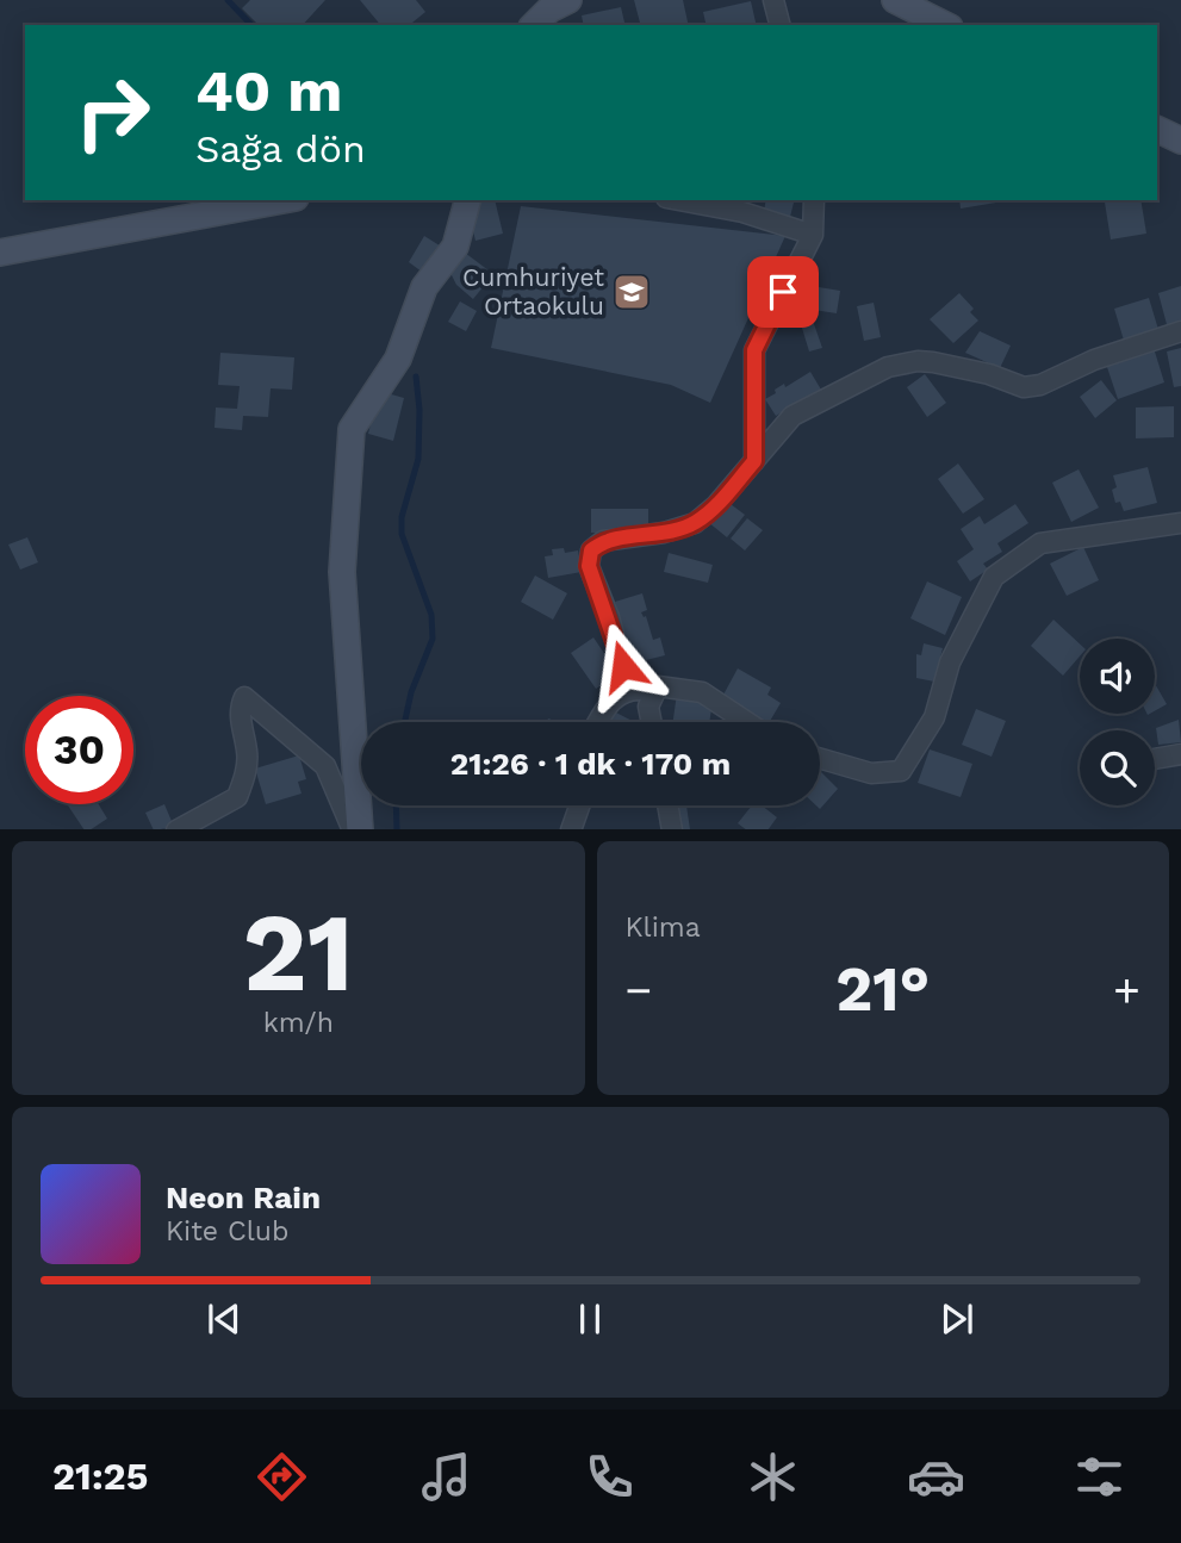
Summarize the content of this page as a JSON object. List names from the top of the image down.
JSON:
{
  "places": {
    "school or university": ["Cumhuriyet Ortaokulu"]
  },
  "page": {
    "turn": ["40 m", "Sağa dön"],
    "limit": "30",
    "trip": "21:26 · 1 dk · 170 m",
    "tile": [
      ["21", "km/h"],
      "Klima"
    ],
    "heat": ["−", "21°", "+"],
    "song": ["Neon Rain", "Kite Club"],
    "tabs": "21:25"
  }
}
